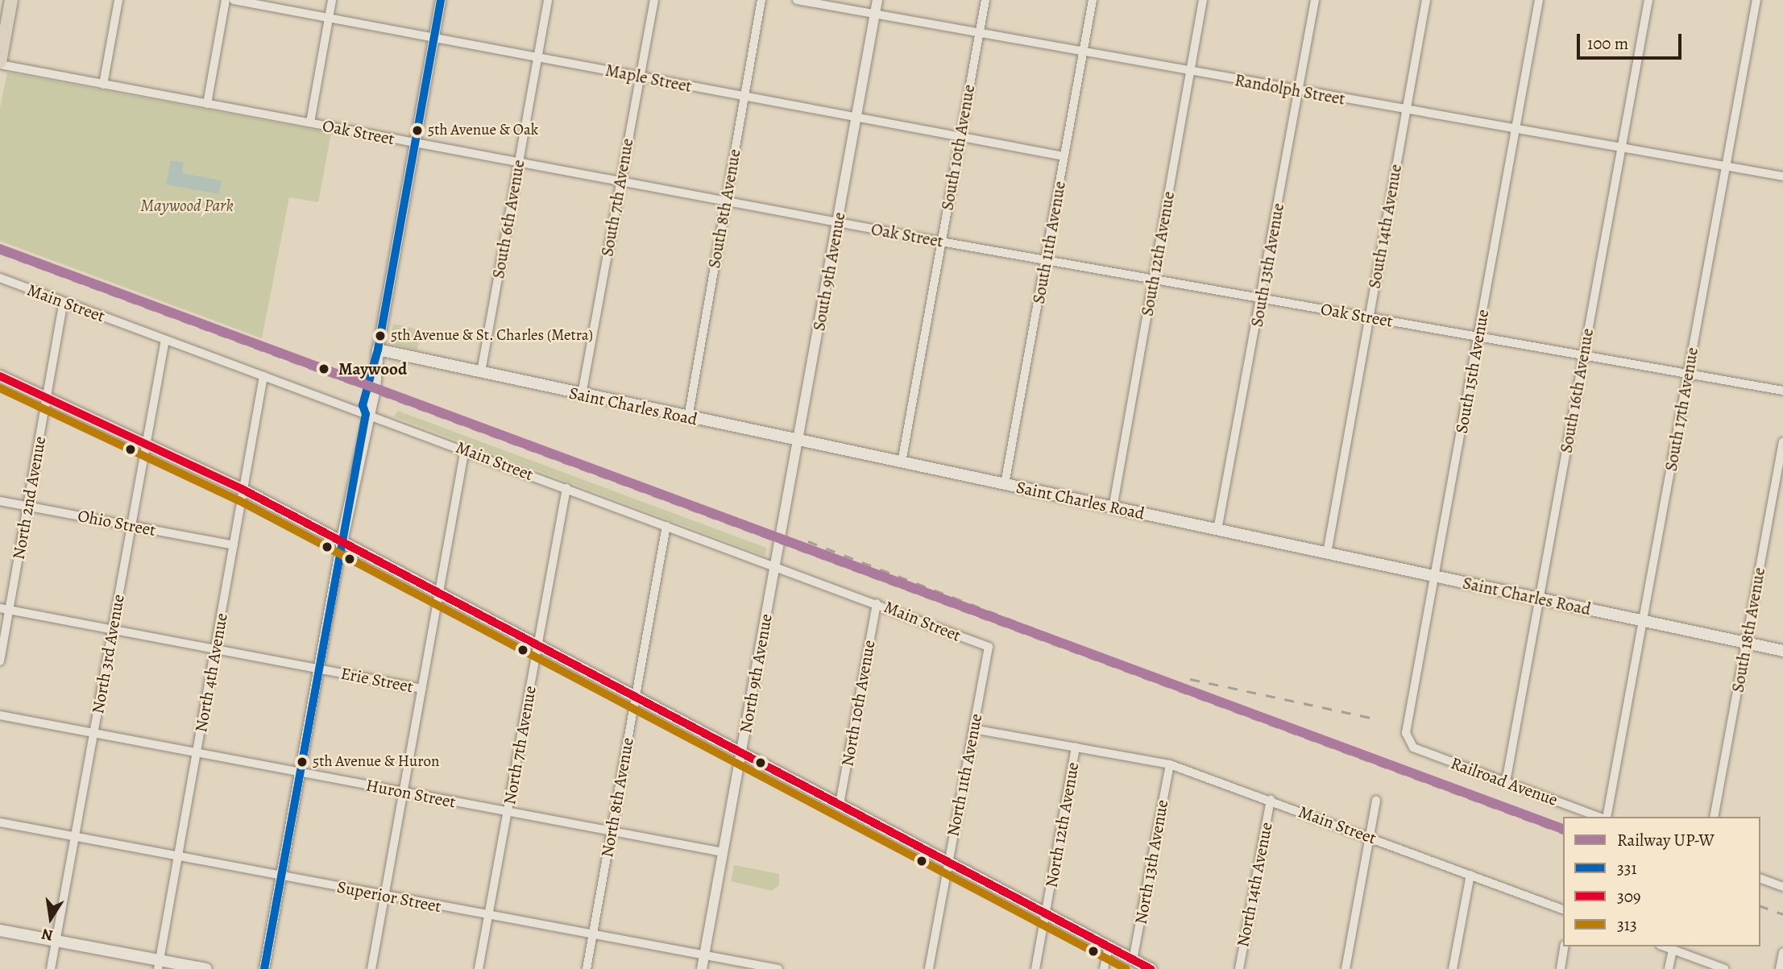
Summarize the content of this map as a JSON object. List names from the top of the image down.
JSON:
{
  "streets": {
    "main road": ["Saint Charles Road"],
    "street": [
      "Maple Street",
      "Randolph Street",
      "Oak Street",
      "South 10th Avenue",
      "South 7th Avenue",
      "South 8th Avenue",
      "South 6th Avenue",
      "South 14th Avenue",
      "South 11th Avenue",
      "South 12th Avenue",
      "South 13th Avenue",
      "South 9th Avenue",
      "Main Street",
      "South 15th Avenue",
      "South 16th Avenue",
      "South 17th Avenue",
      "North 2nd Avenue",
      "Ohio Street",
      "South 18th Avenue",
      "North 3rd Avenue",
      "North 4th Avenue",
      "North 9th Avenue",
      "Erie Street",
      "North 10th Avenue",
      "North 7th Avenue",
      "North 11th Avenue",
      "Railroad Avenue",
      "Huron Street",
      "North 8th Avenue",
      "North 12th Avenue",
      "North 13th Avenue",
      "North 14th Avenue",
      "Superior Street"
    ]
  },
  "crossings": [
    ["Maple Street", "South 10th Avenue"],
    ["Maple Street", "South 7th Avenue"],
    ["Maple Street", "South 8th Avenue"],
    ["Maple Street", "South 6th Avenue"],
    ["Maple Street", "South 11th Avenue"],
    ["Maple Street", "South 9th Avenue"],
    ["Randolph Street", "South 10th Avenue"],
    ["Randolph Street", "South 14th Avenue"],
    ["Randolph Street", "South 11th Avenue"],
    ["Randolph Street", "South 12th Avenue"],
    ["Randolph Street", "South 13th Avenue"],
    ["Randolph Street", "South 9th Avenue"],
    ["Randolph Street", "South 15th Avenue"],
    ["Randolph Street", "South 16th Avenue"],
    ["Randolph Street", "South 17th Avenue"],
    ["Oak Street", "South 10th Avenue"],
    ["Oak Street", "South 7th Avenue"],
    ["Oak Street", "South 8th Avenue"],
    ["Oak Street", "South 6th Avenue"],
    ["Oak Street", "South 14th Avenue"],
    ["Oak Street", "South 11th Avenue"],
    ["Oak Street", "South 12th Avenue"],
    ["Oak Street", "South 13th Avenue"],
    ["Oak Street", "South 9th Avenue"],
    ["Oak Street", "South 15th Avenue"],
    ["Oak Street", "South 16th Avenue"],
    ["Oak Street", "South 17th Avenue"],
    ["South 10th Avenue", "Saint Charles Road"],
    ["South 7th Avenue", "Saint Charles Road"],
    ["South 8th Avenue", "Saint Charles Road"],
    ["South 6th Avenue", "Saint Charles Road"],
    ["South 14th Avenue", "Saint Charles Road"],
    ["South 11th Avenue", "Saint Charles Road"],
    ["South 12th Avenue", "Saint Charles Road"],
    ["South 13th Avenue", "Saint Charles Road"],
    ["South 9th Avenue", "Saint Charles Road"],
    ["South 9th Avenue", "North 9th Avenue"],
    ["Main Street", "North 2nd Avenue"],
    ["Main Street", "North 3rd Avenue"],
    ["Main Street", "North 4th Avenue"],
    ["Main Street", "North 9th Avenue"],
    ["Main Street", "North 10th Avenue"],
    ["Main Street", "North 7th Avenue"],
    ["Main Street", "North 11th Avenue"],
    ["Main Street", "North 8th Avenue"],
    ["Main Street", "North 12th Avenue"],
    ["Main Street", "North 13th Avenue"],
    ["Main Street", "North 14th Avenue"],
    ["South 15th Avenue", "Saint Charles Road"],
    ["South 15th Avenue", "Railroad Avenue"],
    ["South 16th Avenue", "Saint Charles Road"],
    ["South 16th Avenue", "Railroad Avenue"],
    ["Saint Charles Road", "South 17th Avenue"],
    ["Saint Charles Road", "South 18th Avenue"],
    ["North 2nd Avenue", "Ohio Street"],
    ["North 2nd Avenue", "Erie Street"],
    ["Ohio Street", "North 3rd Avenue"],
    ["Ohio Street", "North 4th Avenue"],
    ["North 3rd Avenue", "Erie Street"],
    ["North 3rd Avenue", "Huron Street"],
    ["North 3rd Avenue", "Superior Street"],
    ["North 4th Avenue", "Erie Street"],
    ["North 4th Avenue", "Huron Street"],
    ["North 4th Avenue", "Superior Street"],
    ["North 9th Avenue", "Huron Street"],
    ["North 9th Avenue", "Superior Street"],
    ["North 7th Avenue", "Huron Street"],
    ["North 7th Avenue", "Superior Street"],
    ["Huron Street", "North 8th Avenue"],
    ["North 8th Avenue", "Superior Street"]
  ],
  "parks": ["Maywood Park"],
  "places": [
    "5th Avenue & Oak",
    "5th Avenue & St. Charles (Metra)",
    "Maywood",
    "5th Avenue & Huron"
  ],
  "lines": [
    "transit line 331",
    "rail line UP-W",
    "transit line 309",
    "transit line 313"
  ],
  "legend": [
    "Railway UP-W",
    "331",
    "309",
    "313"
  ],
  "scale_bar": "100 m",
  "north": "bottom"
}
